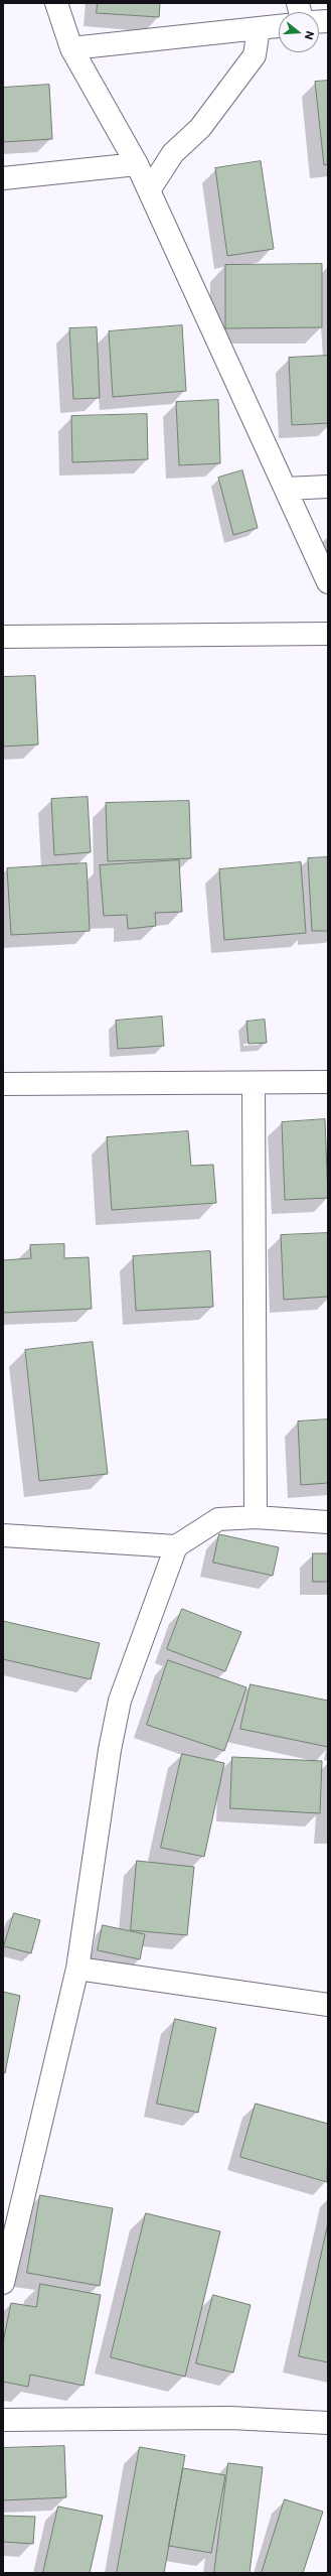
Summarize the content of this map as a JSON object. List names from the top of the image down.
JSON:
{
  "north": "right"
}
